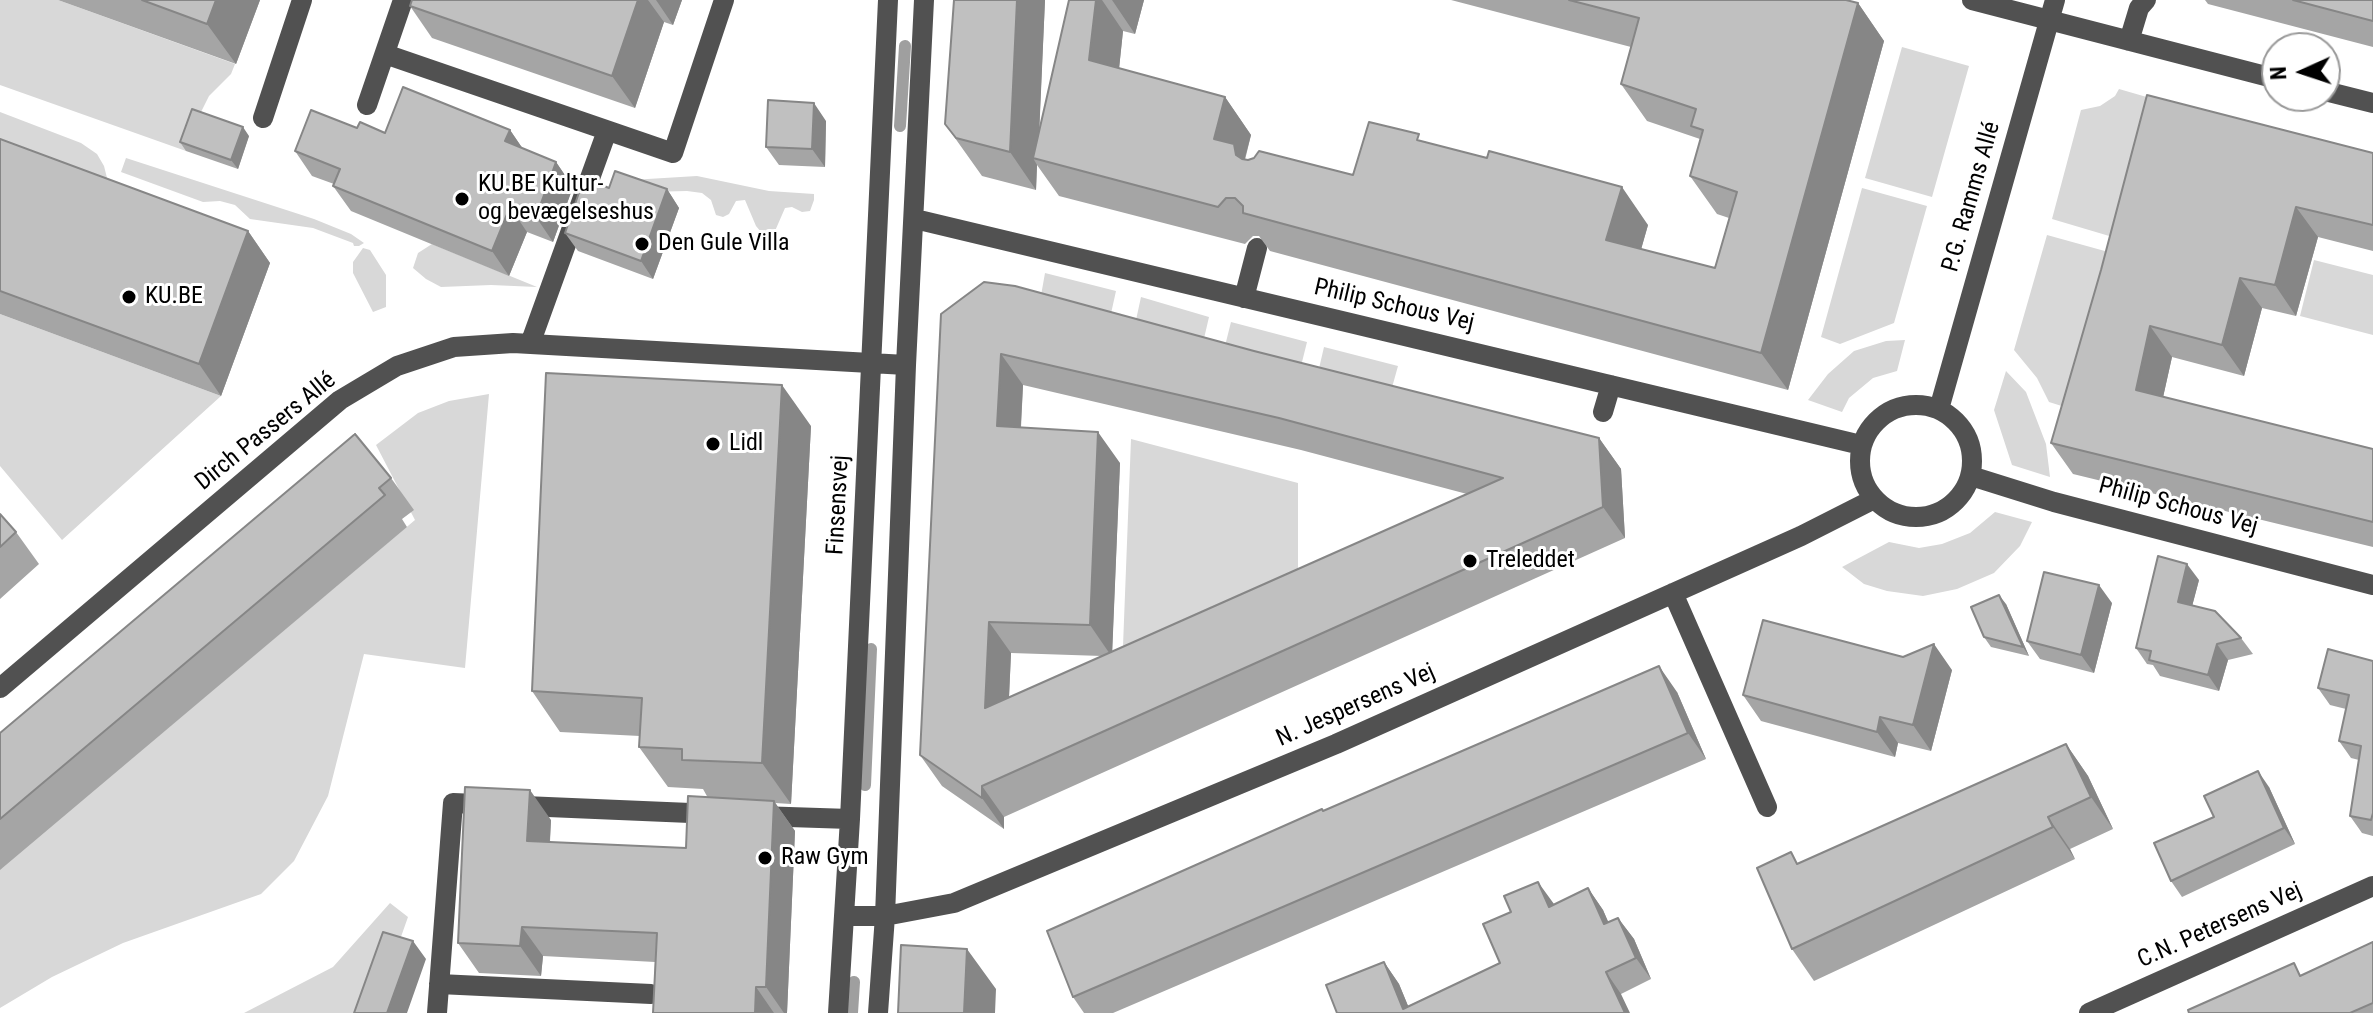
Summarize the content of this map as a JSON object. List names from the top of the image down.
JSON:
{
  "streets": {
    "street": [
      "P.G. Ramms Allé",
      "Philip Schous Vej",
      "Dirch Passers Allé",
      "Finsensvej",
      "N. Jespersens Vej",
      "C.N. Petersens Vej"
    ]
  },
  "crossings": [
    ["P.G. Ramms Allé", "Philip Schous Vej"],
    ["P.G. Ramms Allé", "N. Jespersens Vej"],
    ["Philip Schous Vej", "N. Jespersens Vej"],
    ["Dirch Passers Allé", "Finsensvej"],
    ["Finsensvej", "N. Jespersens Vej"]
  ],
  "places": [
    "KU.BE Kultur- og bevægelseshus",
    "Den Gule Villa",
    "KU.BE",
    "Lidl",
    "Treleddet",
    "Raw Gym"
  ],
  "north": "left"
}
